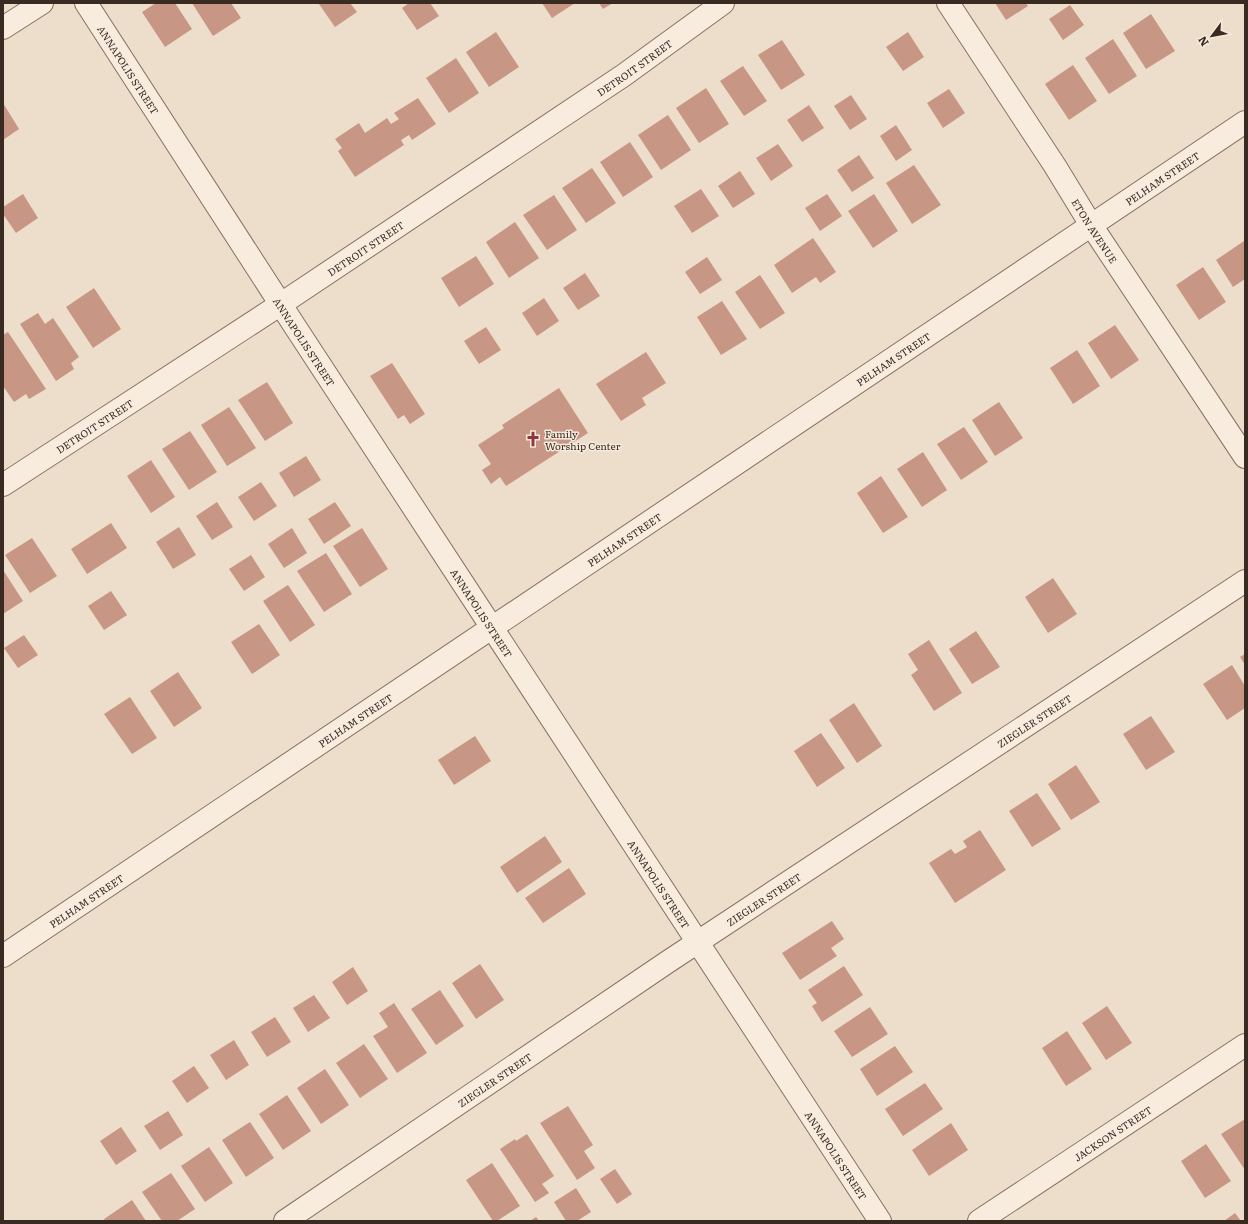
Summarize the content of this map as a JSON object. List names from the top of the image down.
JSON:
{
  "streets": {
    "street": [
      "DETROIT STREET",
      "ANNAPOLIS STREET",
      "PELHAM STREET",
      "ETON AVENUE",
      "ZIEGLER STREET",
      "JACKSON STREET"
    ]
  },
  "crossings": [
    ["DETROIT STREET", "ANNAPOLIS STREET"],
    ["ANNAPOLIS STREET", "PELHAM STREET"],
    ["ANNAPOLIS STREET", "ZIEGLER STREET"],
    ["PELHAM STREET", "ETON AVENUE"]
  ],
  "places": {
    "church": ["Family Worship Center"]
  },
  "north": "bottom left"
}
